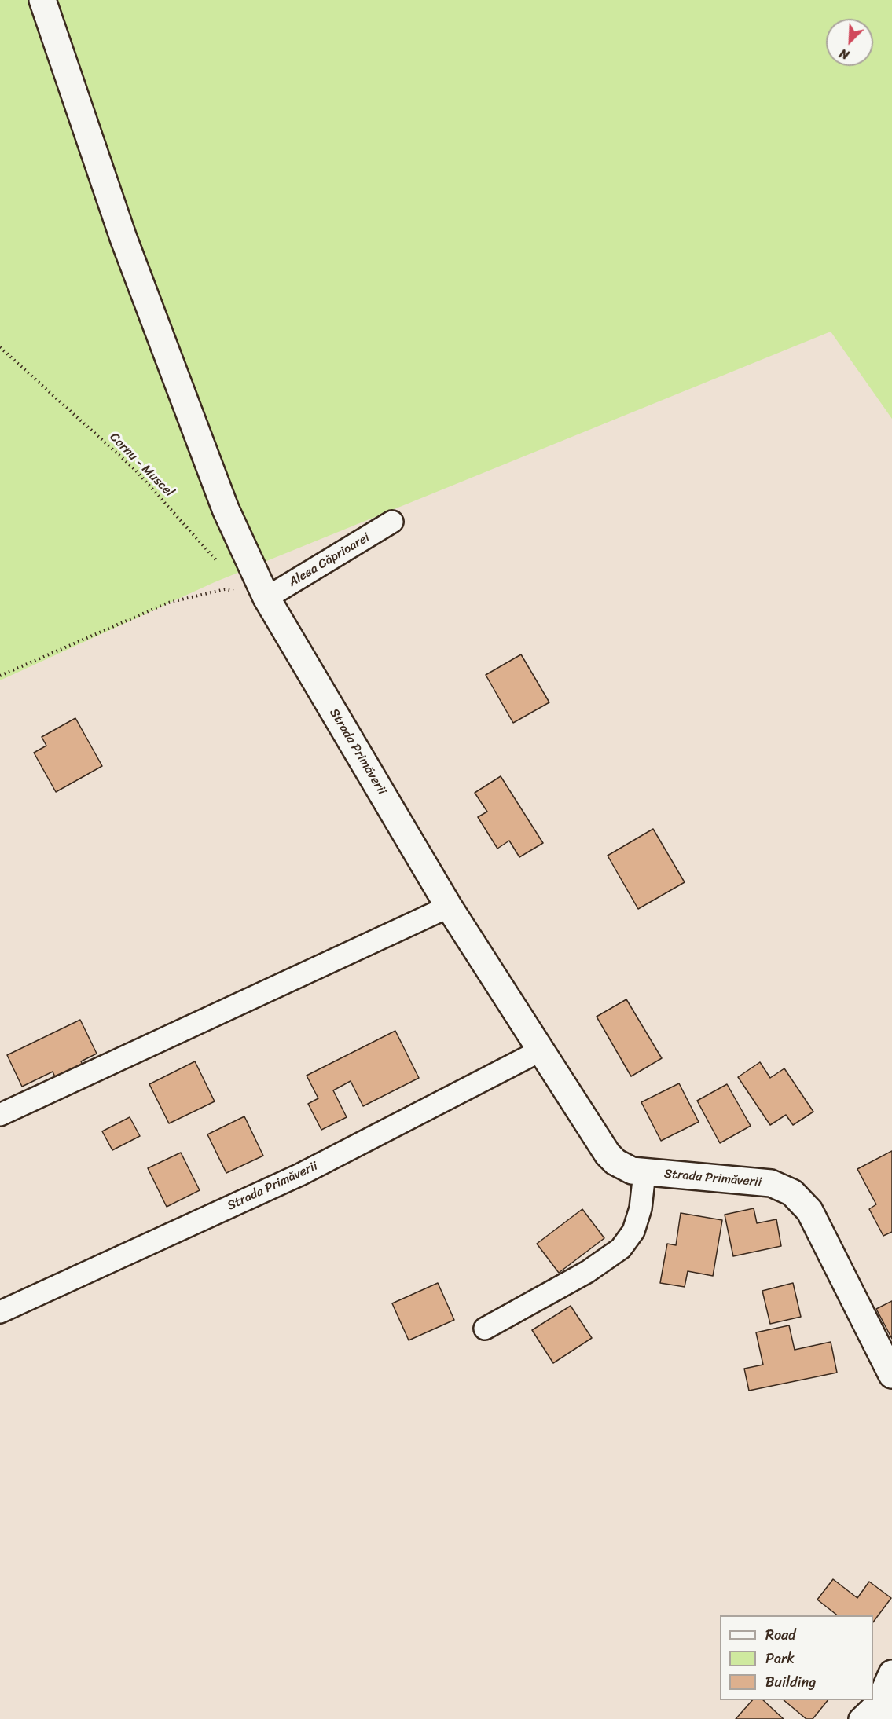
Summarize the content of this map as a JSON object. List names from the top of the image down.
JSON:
{
  "streets": {
    "street": ["Aleea Căprioarei", "Strada Primăverii"],
    "path": ["Cornu - Muscel"]
  },
  "crossings": [
    ["Aleea Căprioarei", "Strada Primăverii"]
  ],
  "legend": ["Road", "Park", "Building"],
  "north": "bottom left"
}
